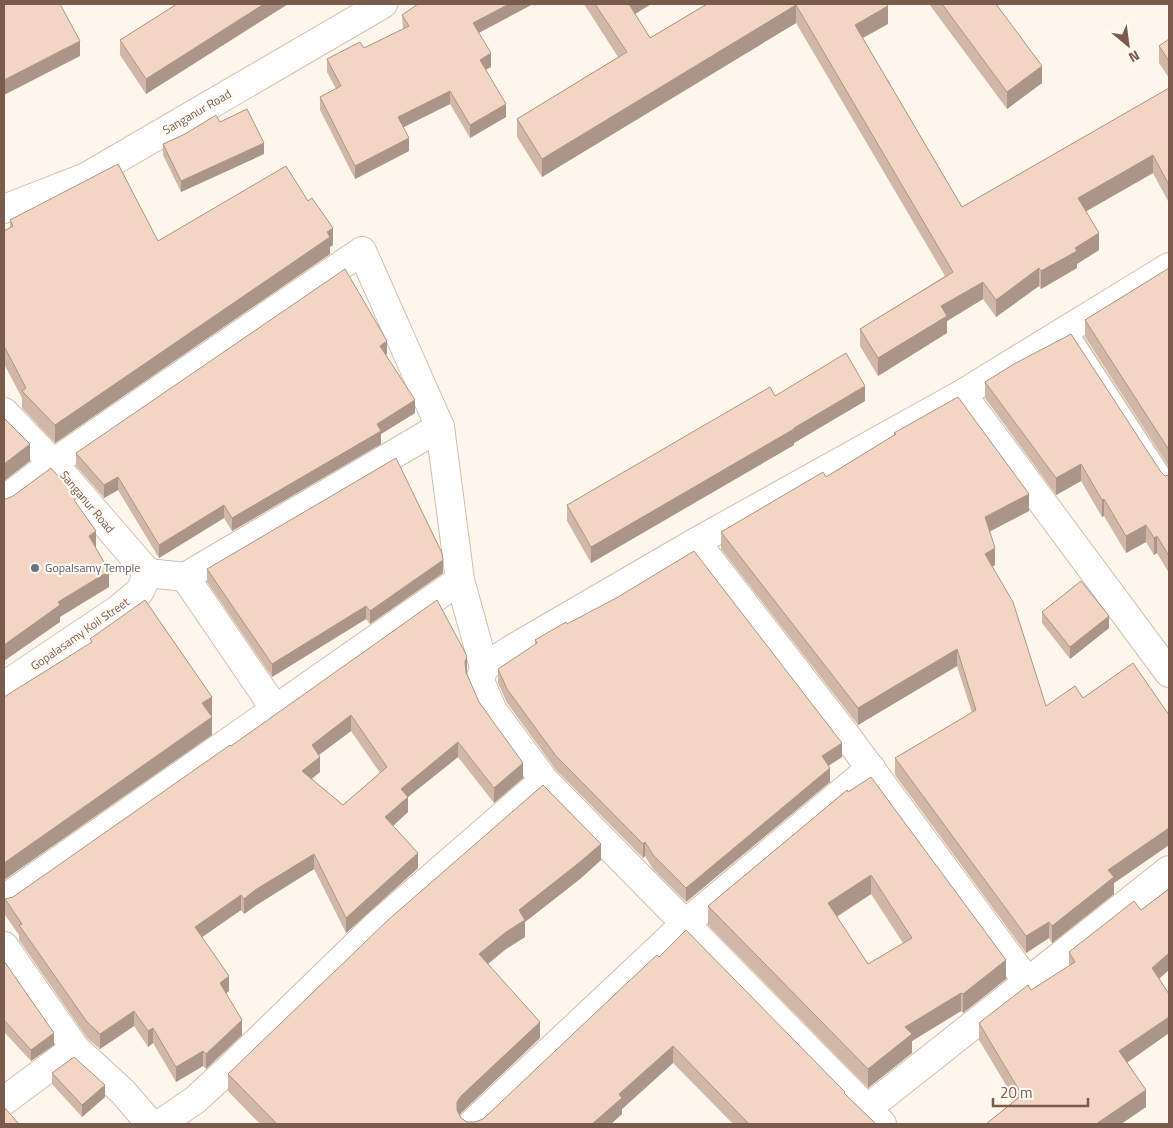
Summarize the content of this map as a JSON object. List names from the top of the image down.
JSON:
{
  "streets": {
    "street": ["Sanganur Road", "Gopalasamy Koil Street"]
  },
  "crossings": [
    ["Sanganur Road", "Gopalasamy Koil Street"]
  ],
  "places": ["Gopalsamy Temple"],
  "scale_bar": "20 m",
  "north": "bottom right"
}
